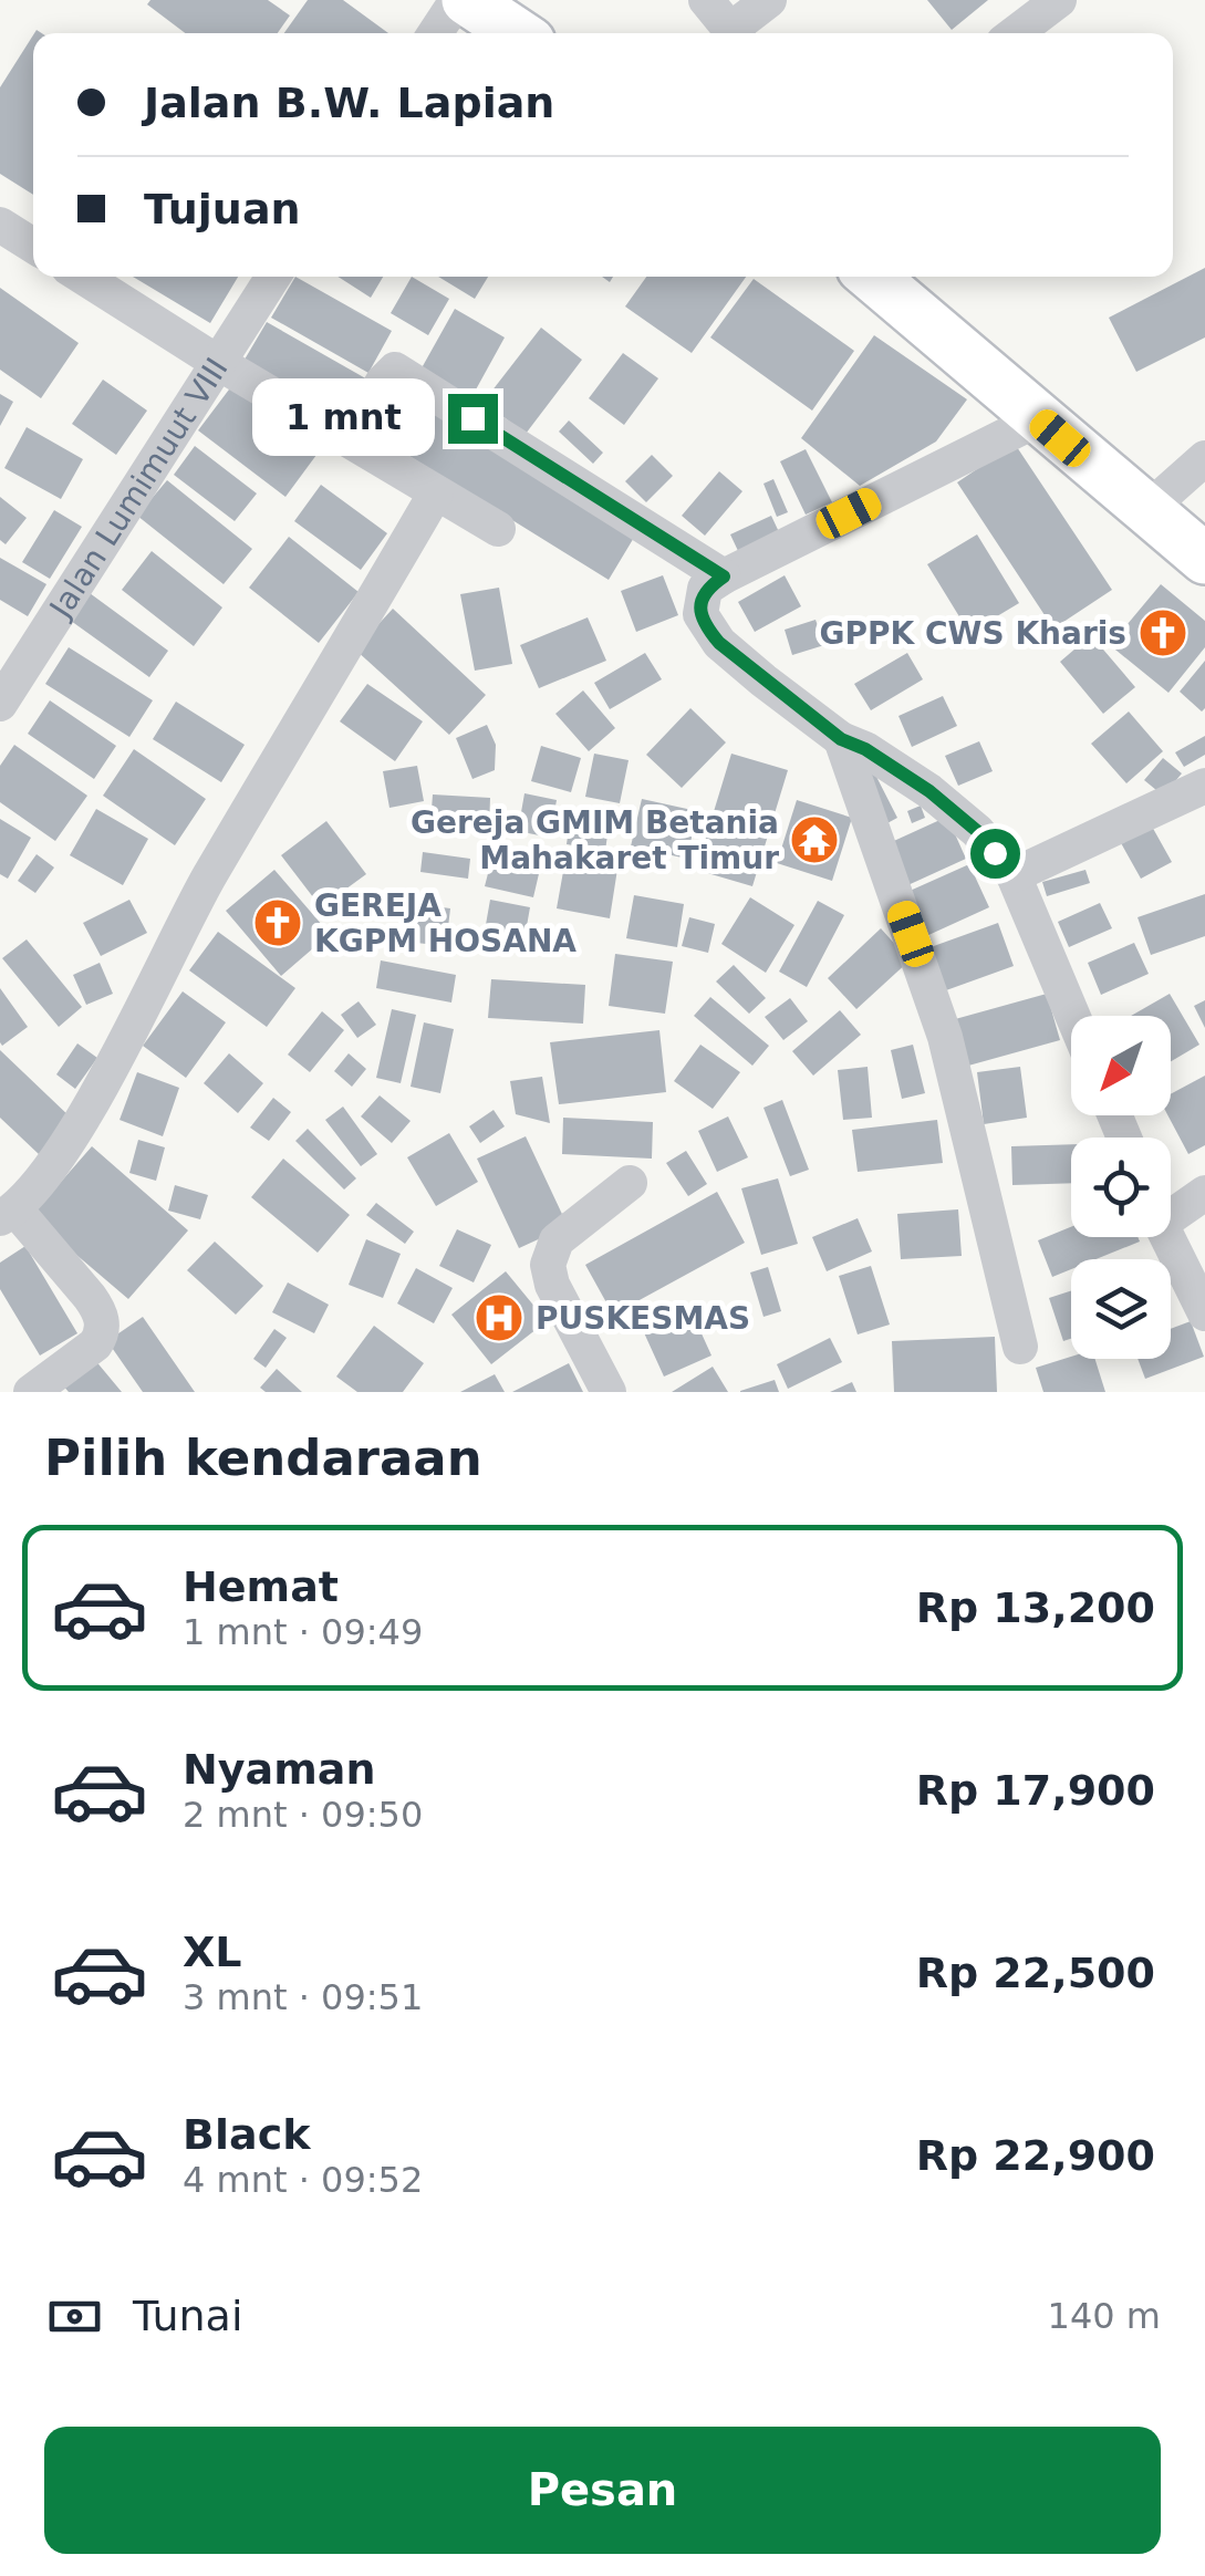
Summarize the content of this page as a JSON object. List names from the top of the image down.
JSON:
{
  "streets": {
    "street": ["Jalan Lumimuut VIII"]
  },
  "places": {
    "church": ["GPPK CWS Kharis", "GEREJA KGPM HOSANA"],
    "temple": ["Gereja GMIM Betania Mahakaret Timur"],
    "hospital": ["PUSKESMAS"]
  },
  "north": "bottom left",
  "page": {
    "banner": ["Jalan B.W. Lapian", "Tujuan"],
    "bubble": "1 mnt",
    "heading": "Pilih kendaraan",
    "list": [
      {
        "name": "Hemat",
        "note": "1 mnt · 09:49",
        "value": "Rp 13,200"
      },
      {
        "name": "Nyaman",
        "note": "2 mnt · 09:50",
        "value": "Rp 17,900"
      },
      {
        "name": "XL",
        "note": "3 mnt · 09:51",
        "value": "Rp 22,500"
      },
      {
        "name": "Black",
        "note": "4 mnt · 09:52",
        "value": "Rp 22,900"
      }
    ],
    "pay": ["Tunai", "140 m"],
    "buttons": "Pesan"
  }
}
